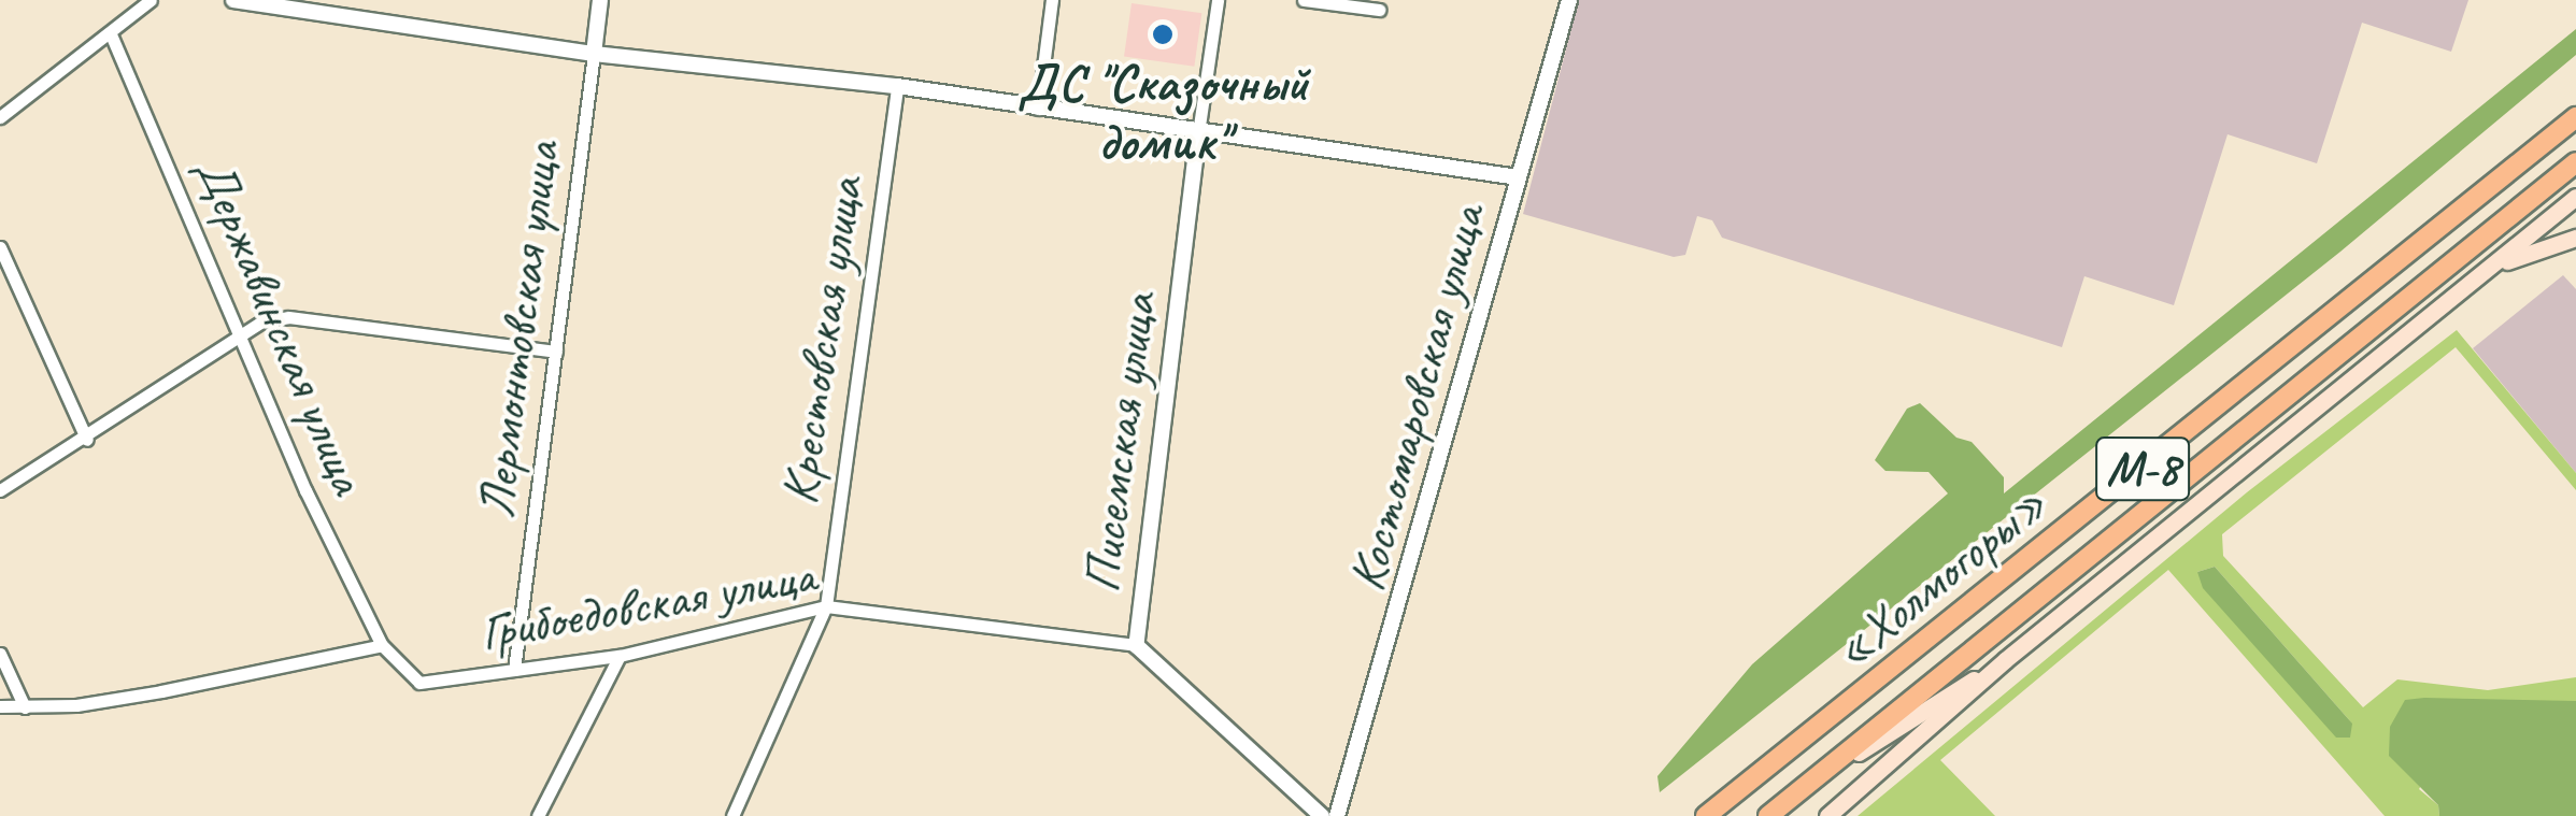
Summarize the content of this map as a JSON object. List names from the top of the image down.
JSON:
{
  "streets": {
    "highway": ["М-8", "«Холмогоры»"],
    "street": [
      "Державинская улица",
      "Лермонтовская улица",
      "Крестовская улица",
      "Костомаровская улица",
      "Писемская улица",
      "Грибоедовская улица"
    ]
  },
  "crossings": [
    ["Державинская улица", "Грибоедовская улица"],
    ["Лермонтовская улица", "Грибоедовская улица"],
    ["Крестовская улица", "Грибоедовская улица"],
    ["Писемская улица", "Грибоедовская улица"]
  ],
  "places": ["ДС \"Сказочный домик\""]
}
